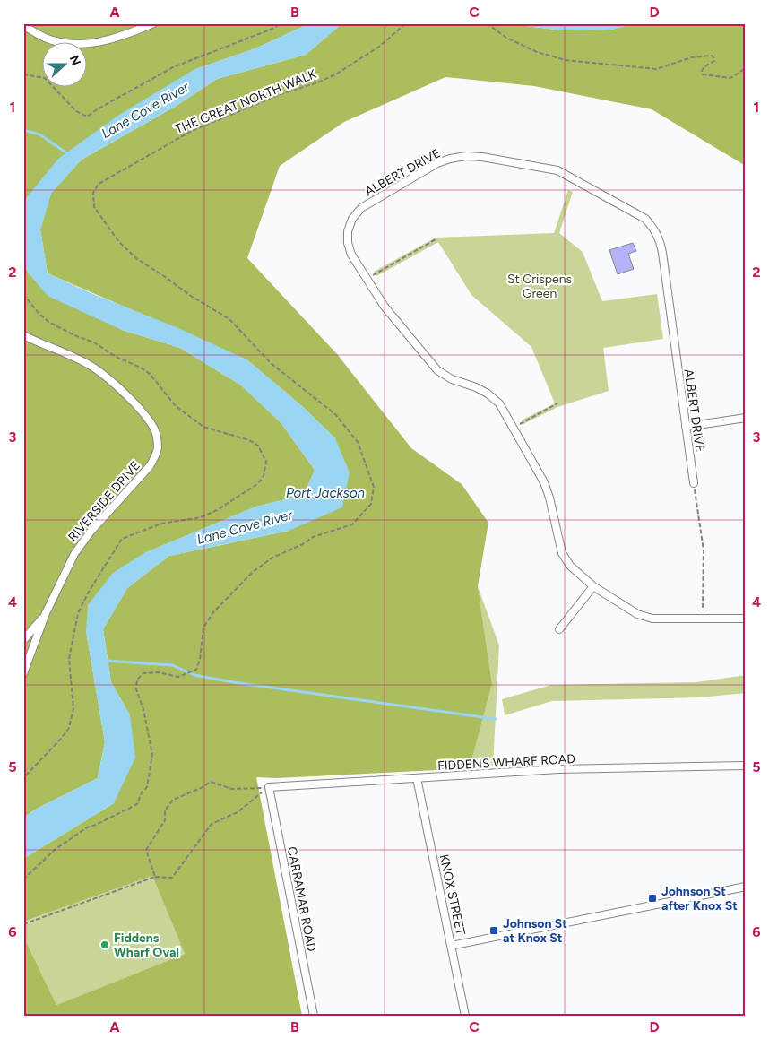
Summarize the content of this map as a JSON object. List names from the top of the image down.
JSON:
{
  "streets": {
    "street": [
      "ALBERT DRIVE",
      "RIVERSIDE DRIVE",
      "FIDDENS WHARF ROAD",
      "KNOX STREET",
      "CARRAMAR ROAD"
    ],
    "path": ["THE GREAT NORTH WALK"]
  },
  "crossings": [
    ["FIDDENS WHARF ROAD", "KNOX STREET"],
    ["FIDDENS WHARF ROAD", "CARRAMAR ROAD"]
  ],
  "water": ["Lane Cove River", "Port Jackson"],
  "parks": ["St Crispens Green"],
  "places": {
    "transit": ["Johnson St after Knox St", "Johnson St at Knox St"],
    "other": ["Fiddens Wharf Oval"]
  },
  "north": "right",
  "grid": {
    "columns": [
      "A",
      "B",
      "C",
      "D"
    ],
    "rows": [
      "1",
      "2",
      "3",
      "4",
      "5",
      "6"
    ]
  }
}
